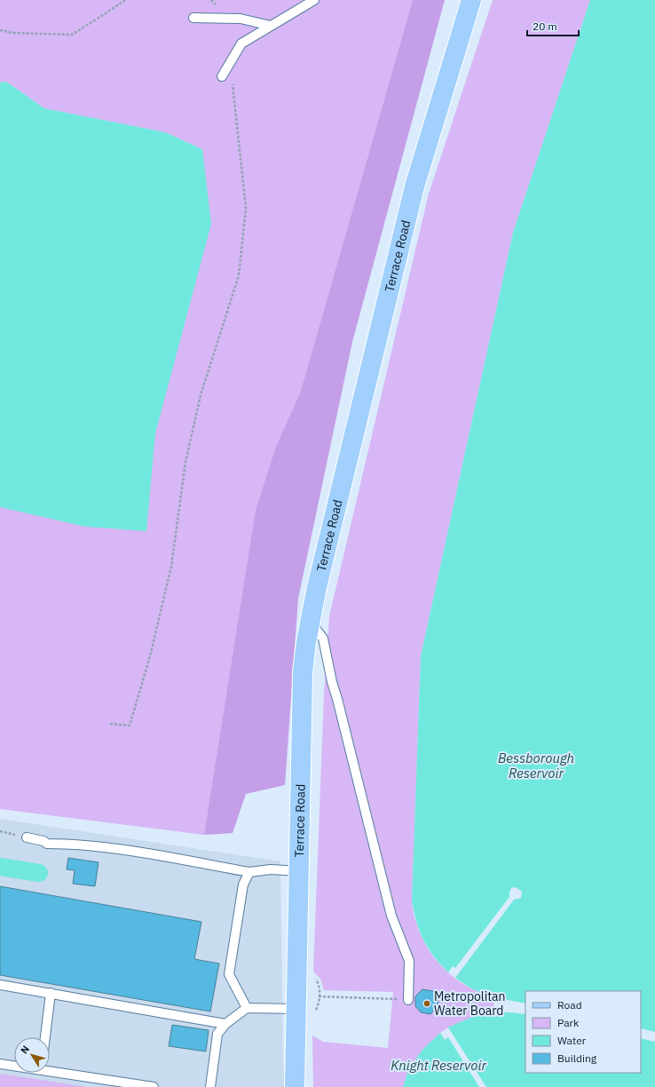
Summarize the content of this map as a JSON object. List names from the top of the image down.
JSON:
{
  "streets": {
    "main road": ["Terrace Road"]
  },
  "water": ["Bessborough Reservoir", "Knight Reservoir"],
  "places": ["Metropolitan Water Board"],
  "legend": [
    "Road",
    "Park",
    "Water",
    "Building"
  ],
  "scale_bar": "20 m",
  "north": "top left"
}
